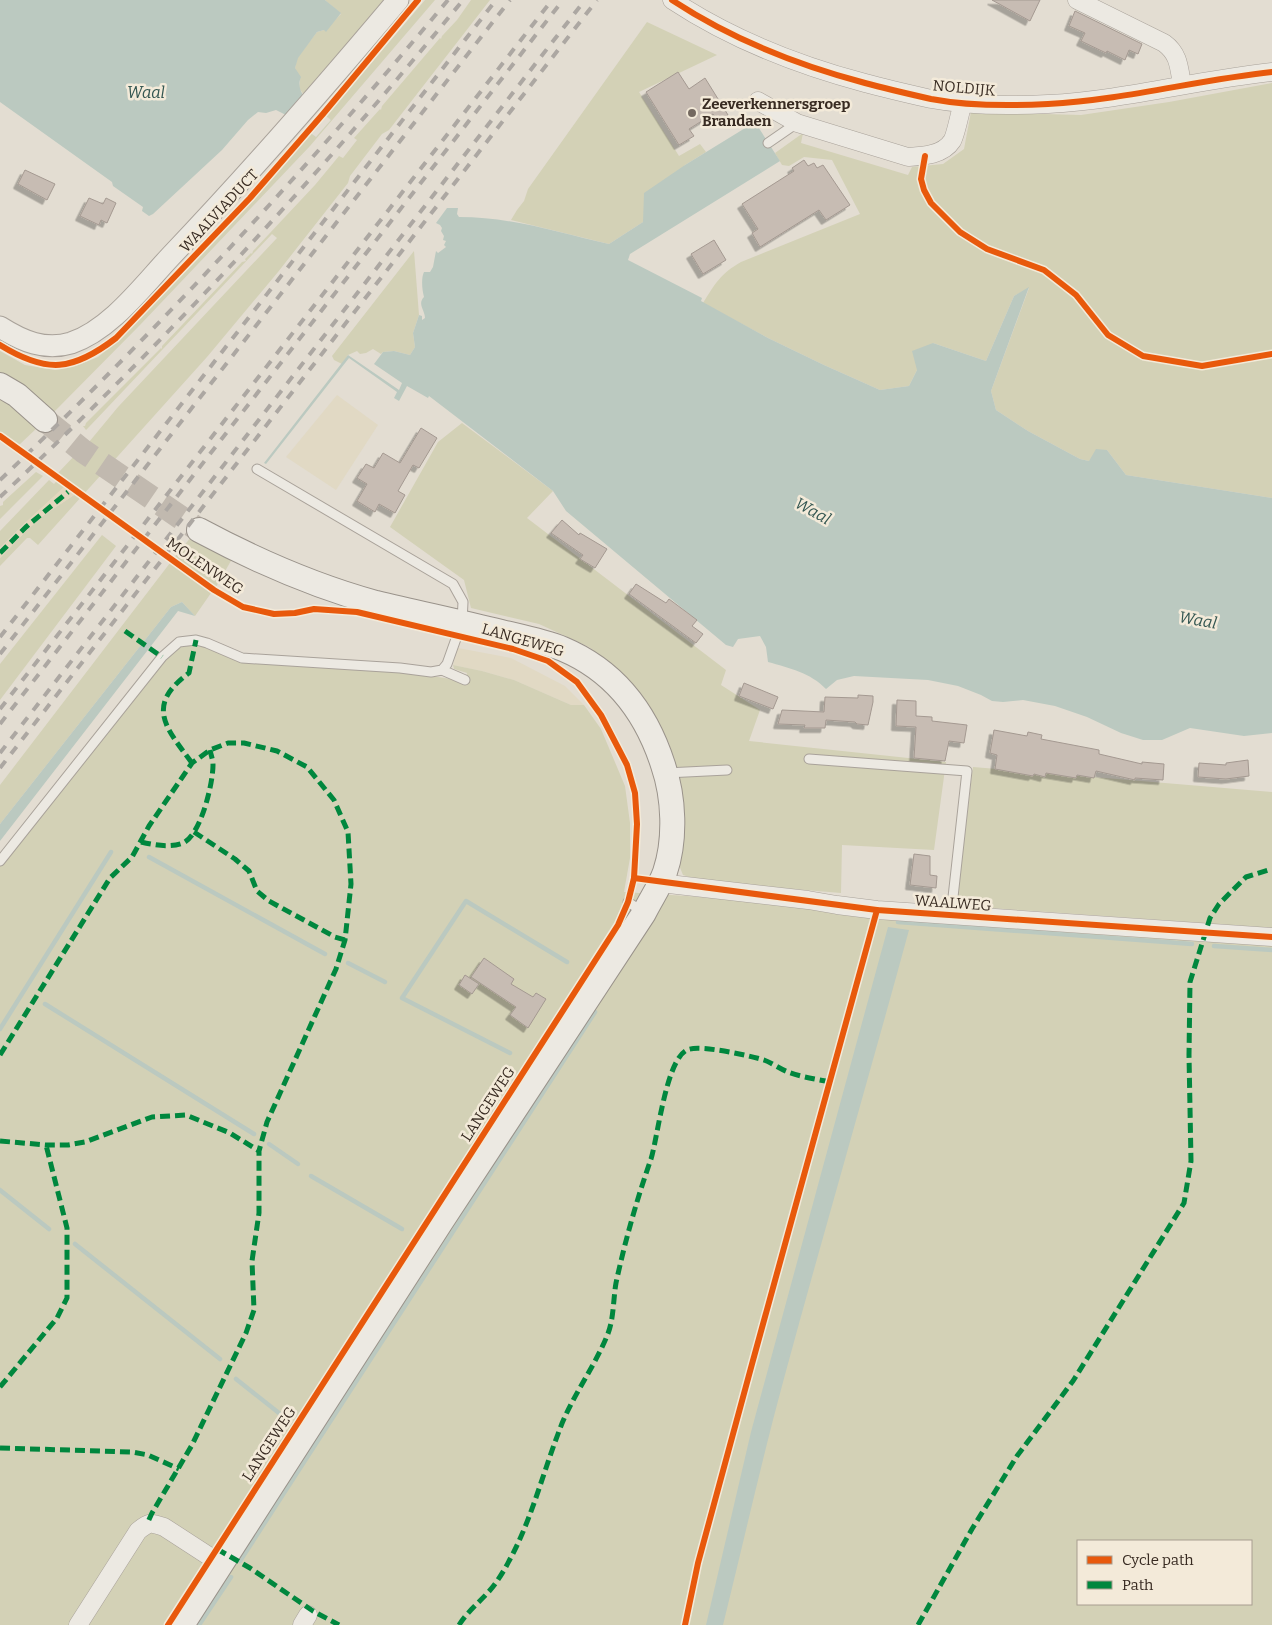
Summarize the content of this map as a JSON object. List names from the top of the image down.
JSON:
{
  "streets": {
    "main road": ["MOLENWEG", "LANGEWEG"],
    "street": ["NOLDIJK", "WAALVIADUCT", "WAALWEG"]
  },
  "crossings": [
    ["MOLENWEG", "LANGEWEG"],
    ["LANGEWEG", "WAALWEG"]
  ],
  "water": ["Waal"],
  "places": ["Zeeverkennersgroep Brandaen"],
  "legend": ["Cycle path", "Path"]
}
